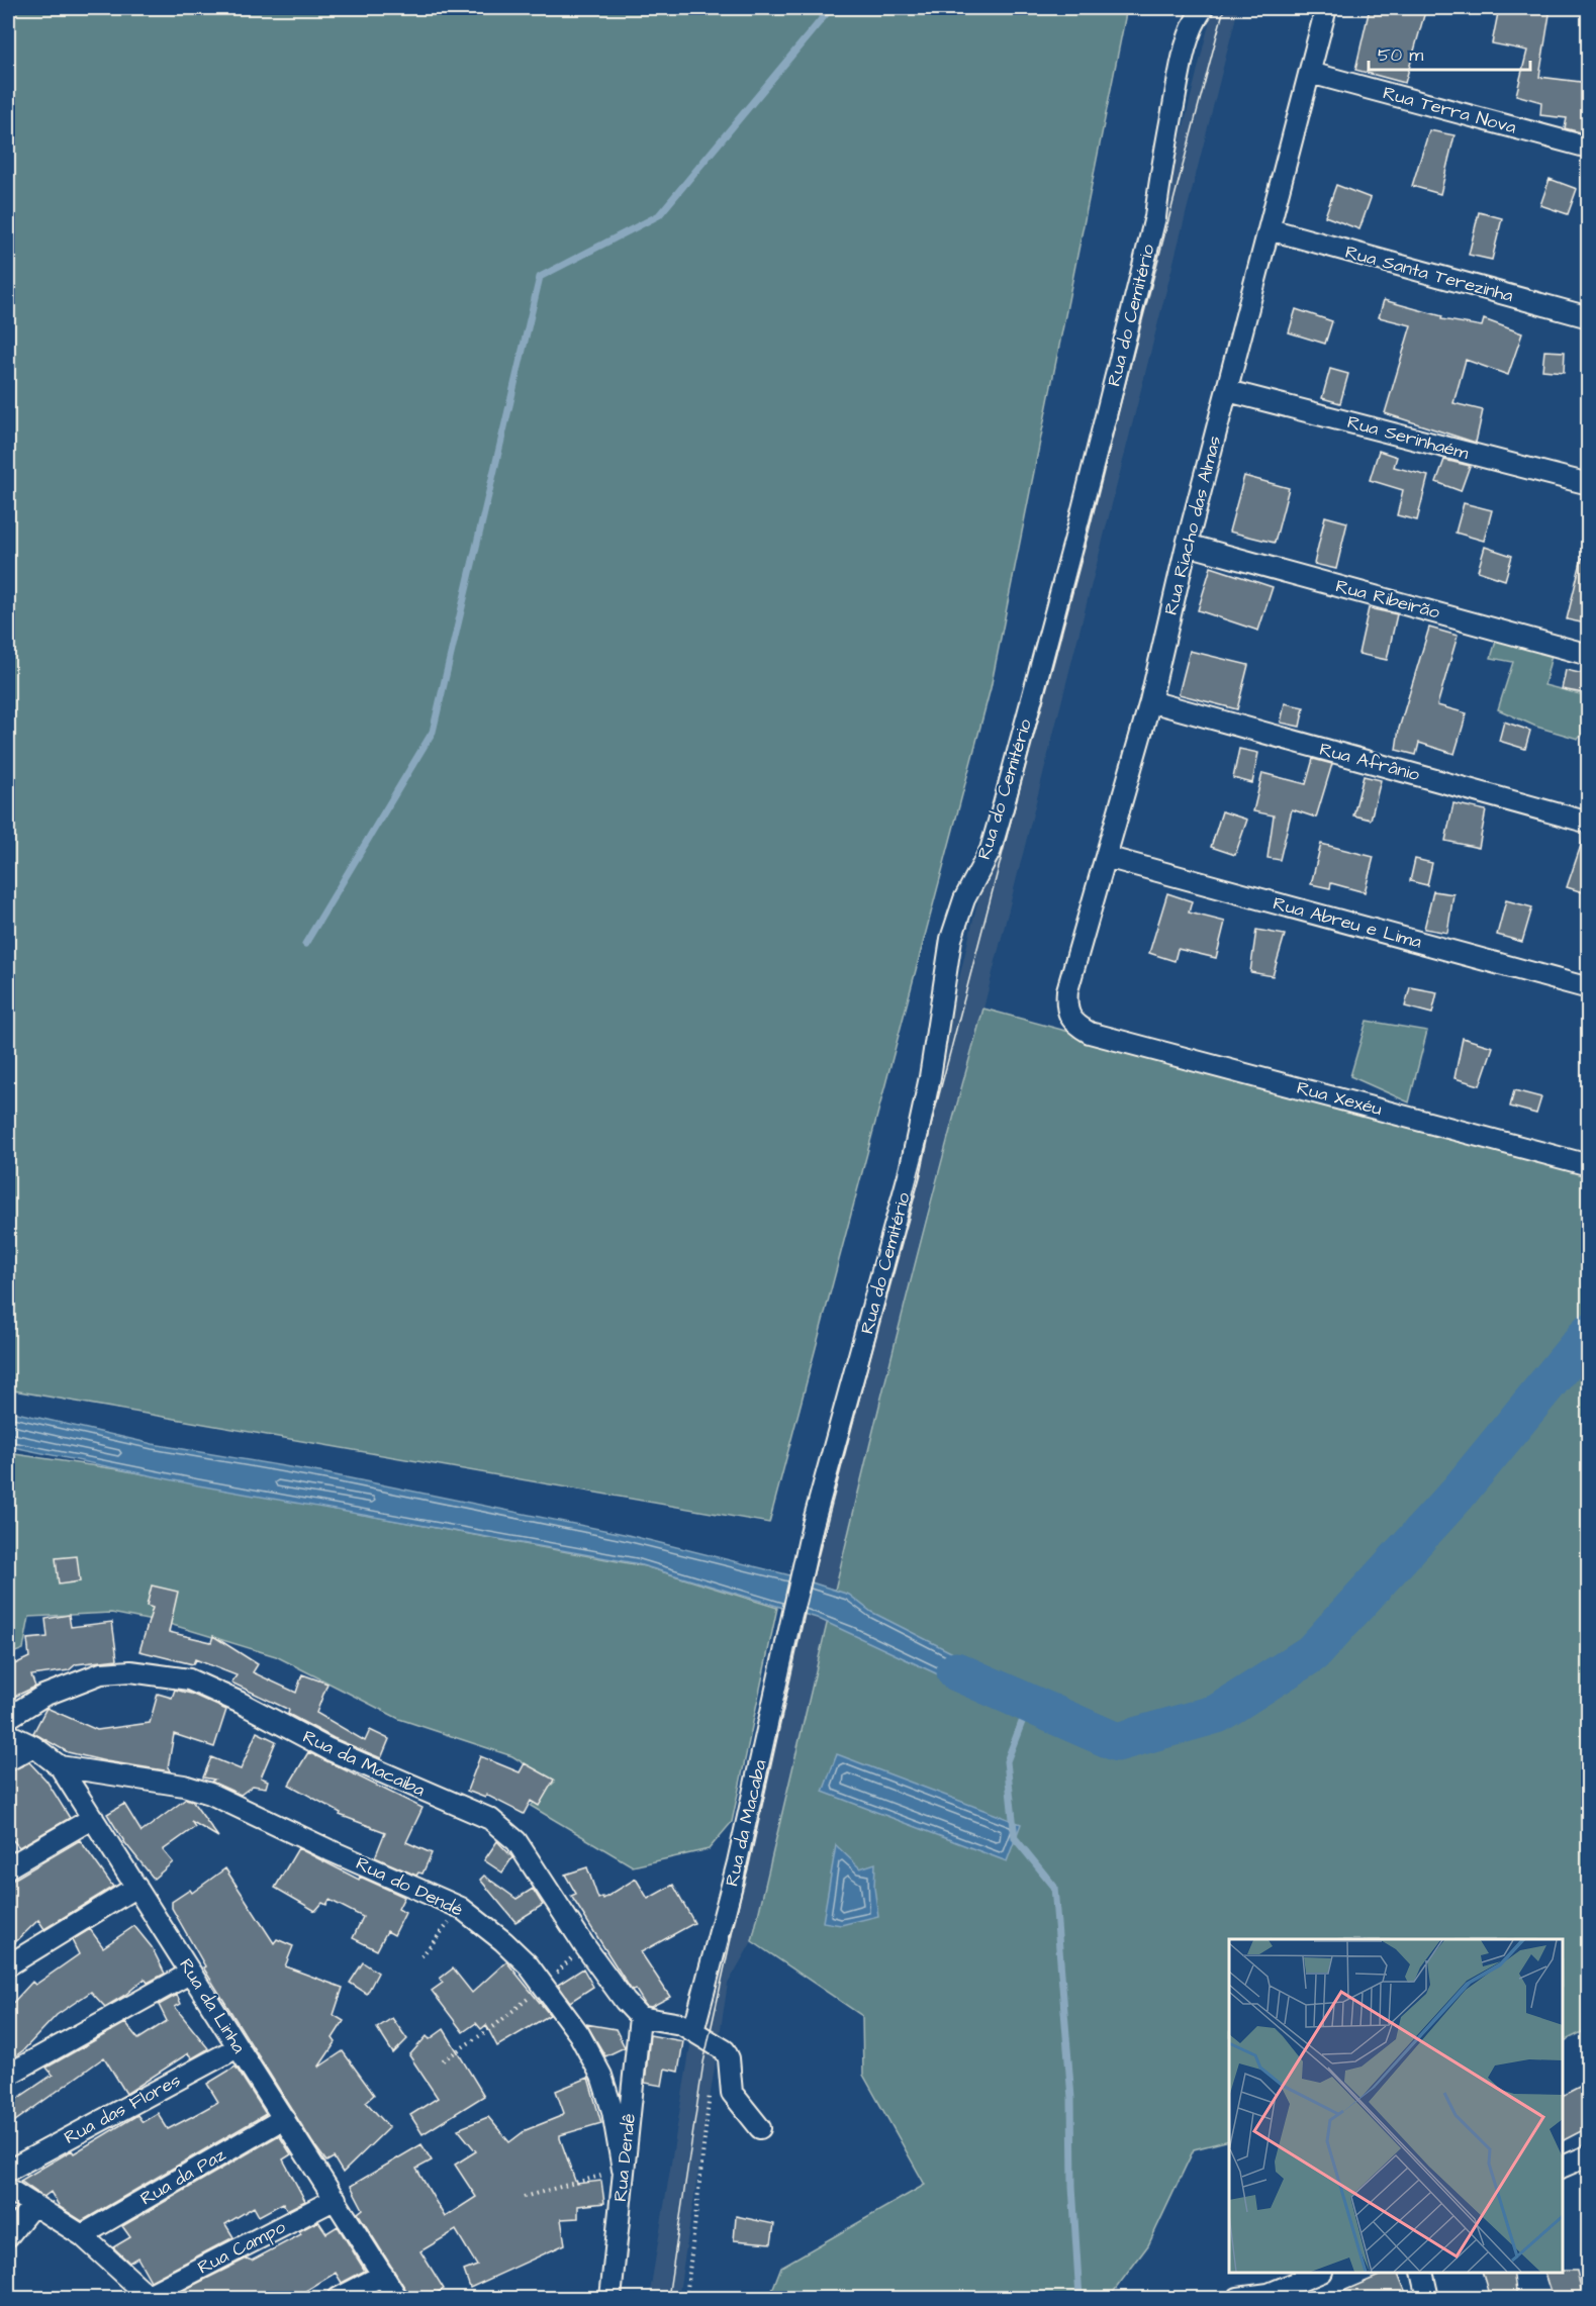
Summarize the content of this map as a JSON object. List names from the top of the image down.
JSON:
{
  "streets": {
    "street": [
      "Rua Terra Nova",
      "Rua Santa Terezinha",
      "Rua do Cemitério",
      "Rua Serinhaém",
      "Rua Riacho das Almas",
      "Rua Ribeirão",
      "Rua Afrânio",
      "Rua Abreu e Lima",
      "Rua Xexéu",
      "Rua da Macaiba",
      "Rua da Macaba",
      "Rua do Dendé",
      "Rua da Linha",
      "Rua das Flores",
      "Rua Dendê",
      "Rua da Paz",
      "Rua Campo"
    ]
  },
  "crossings": [
    ["Rua Terra Nova", "Rua Riacho das Almas"],
    ["Rua Santa Terezinha", "Rua Riacho das Almas"],
    ["Rua do Cemitério", "Rua da Macaba"],
    ["Rua Serinhaém", "Rua Riacho das Almas"],
    ["Rua Riacho das Almas", "Rua Ribeirão"],
    ["Rua Riacho das Almas", "Rua Afrânio"],
    ["Rua Riacho das Almas", "Rua Abreu e Lima"],
    ["Rua Riacho das Almas", "Rua Xexéu"],
    ["Rua da Macaiba", "Rua Dendê"],
    ["Rua do Dendé", "Rua da Linha"],
    ["Rua do Dendé", "Rua Dendê"],
    ["Rua da Linha", "Rua das Flores"],
    ["Rua da Linha", "Rua da Paz"],
    ["Rua da Linha", "Rua Campo"]
  ],
  "scale_bar": "50 m"
}
